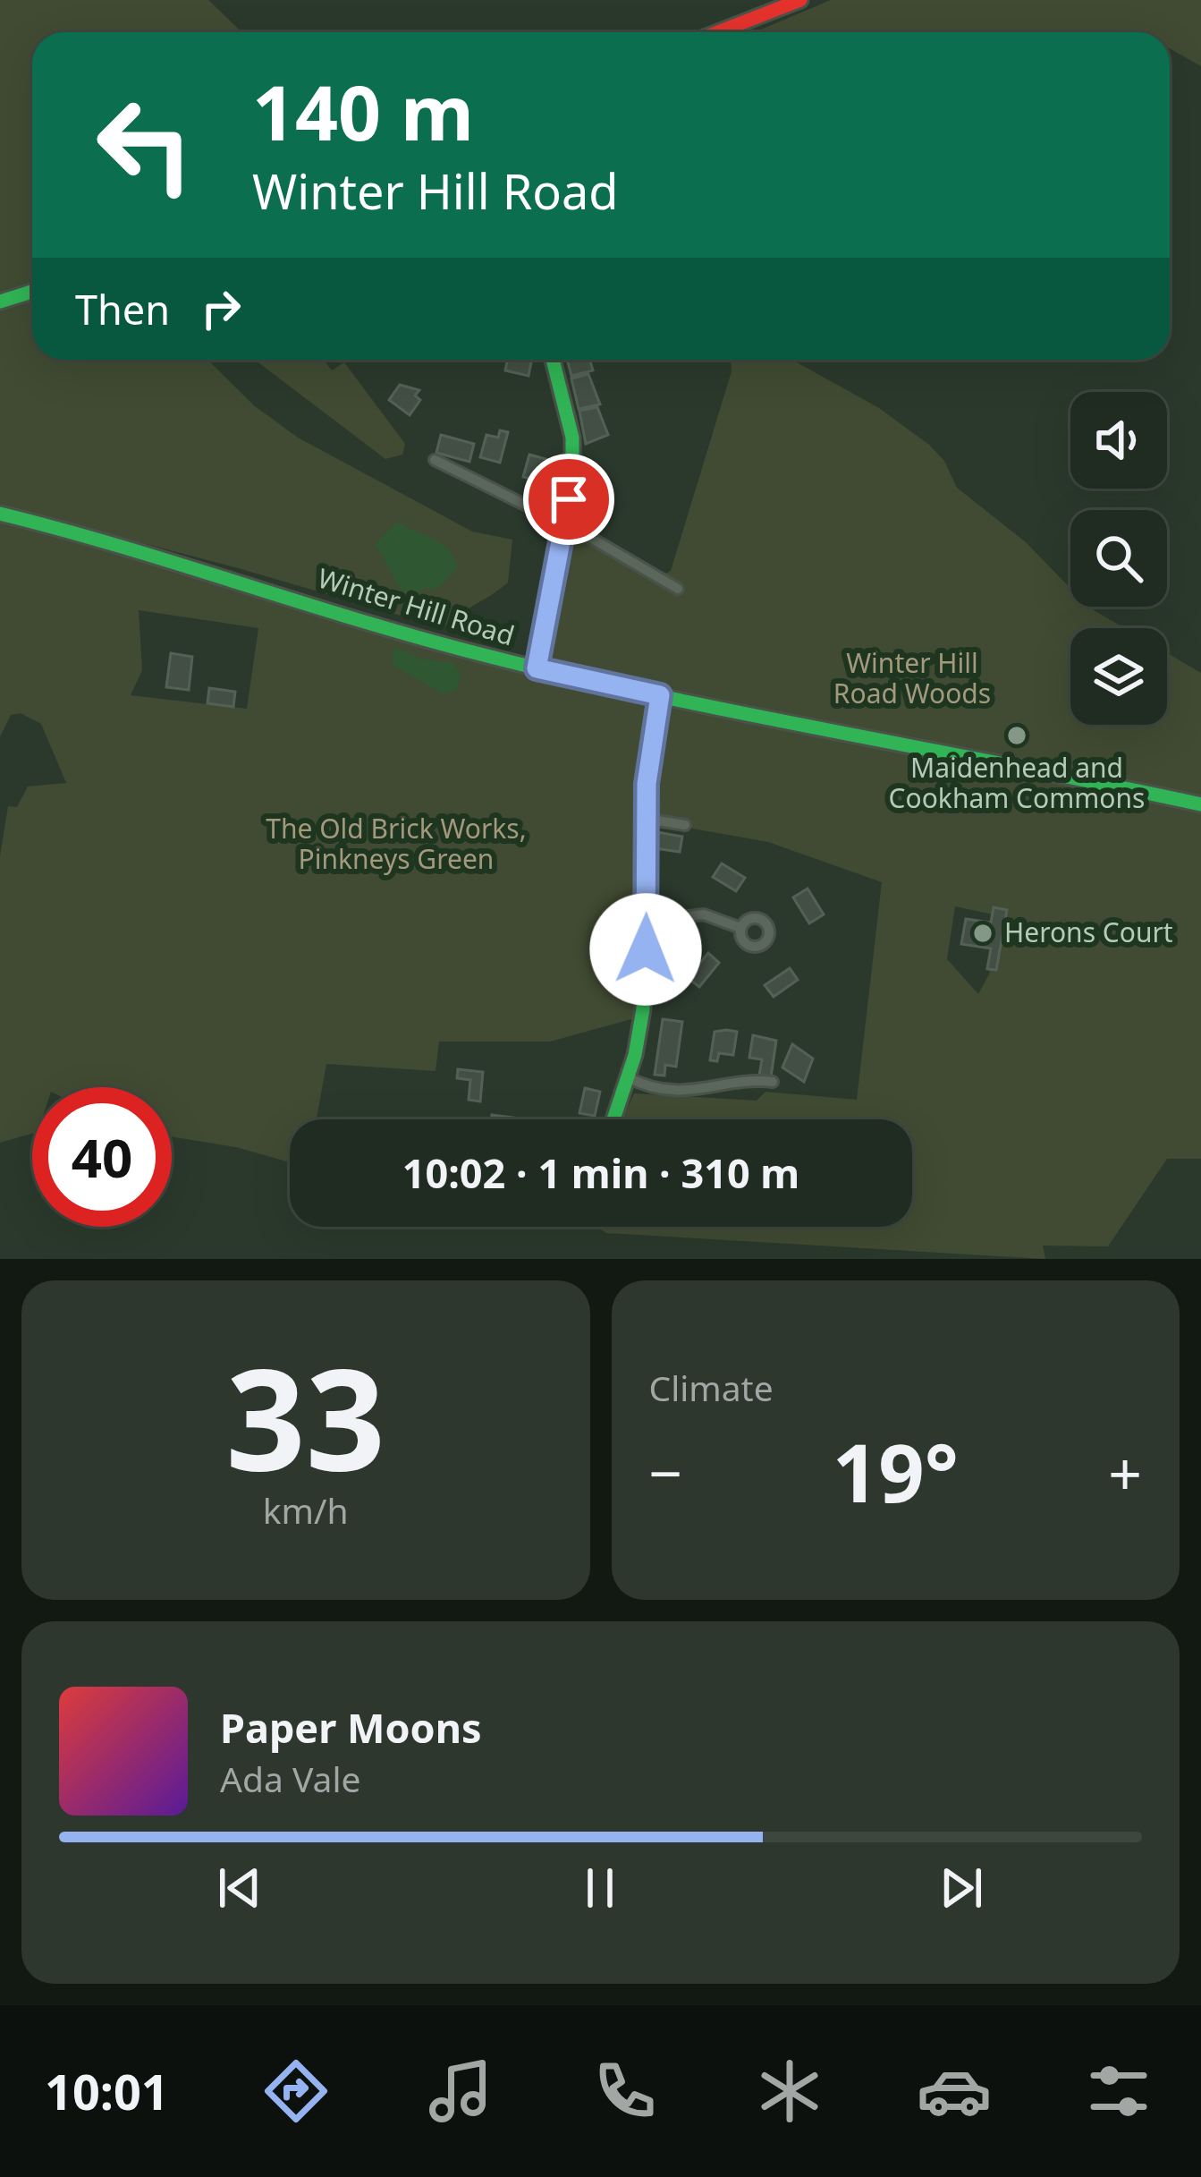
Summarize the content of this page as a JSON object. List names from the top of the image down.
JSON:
{
  "streets": {
    "street": ["Winter Hill Road"]
  },
  "parks": ["Winter Hill Road Woods", "The Old Brick Works, Pinkneys Green"],
  "places": ["Maidenhead and Cookham Commons", "Herons Court"],
  "page": {
    "turn": ["140 m", "Winter Hill Road"],
    "then": "Then",
    "limit": "40",
    "trip": "10:02 · 1 min · 310 m",
    "tile": [
      ["33", "km/h"],
      "Climate"
    ],
    "heat": ["−", "19°", "+"],
    "song": ["Paper Moons", "Ada Vale"],
    "tabs": "10:01"
  }
}
